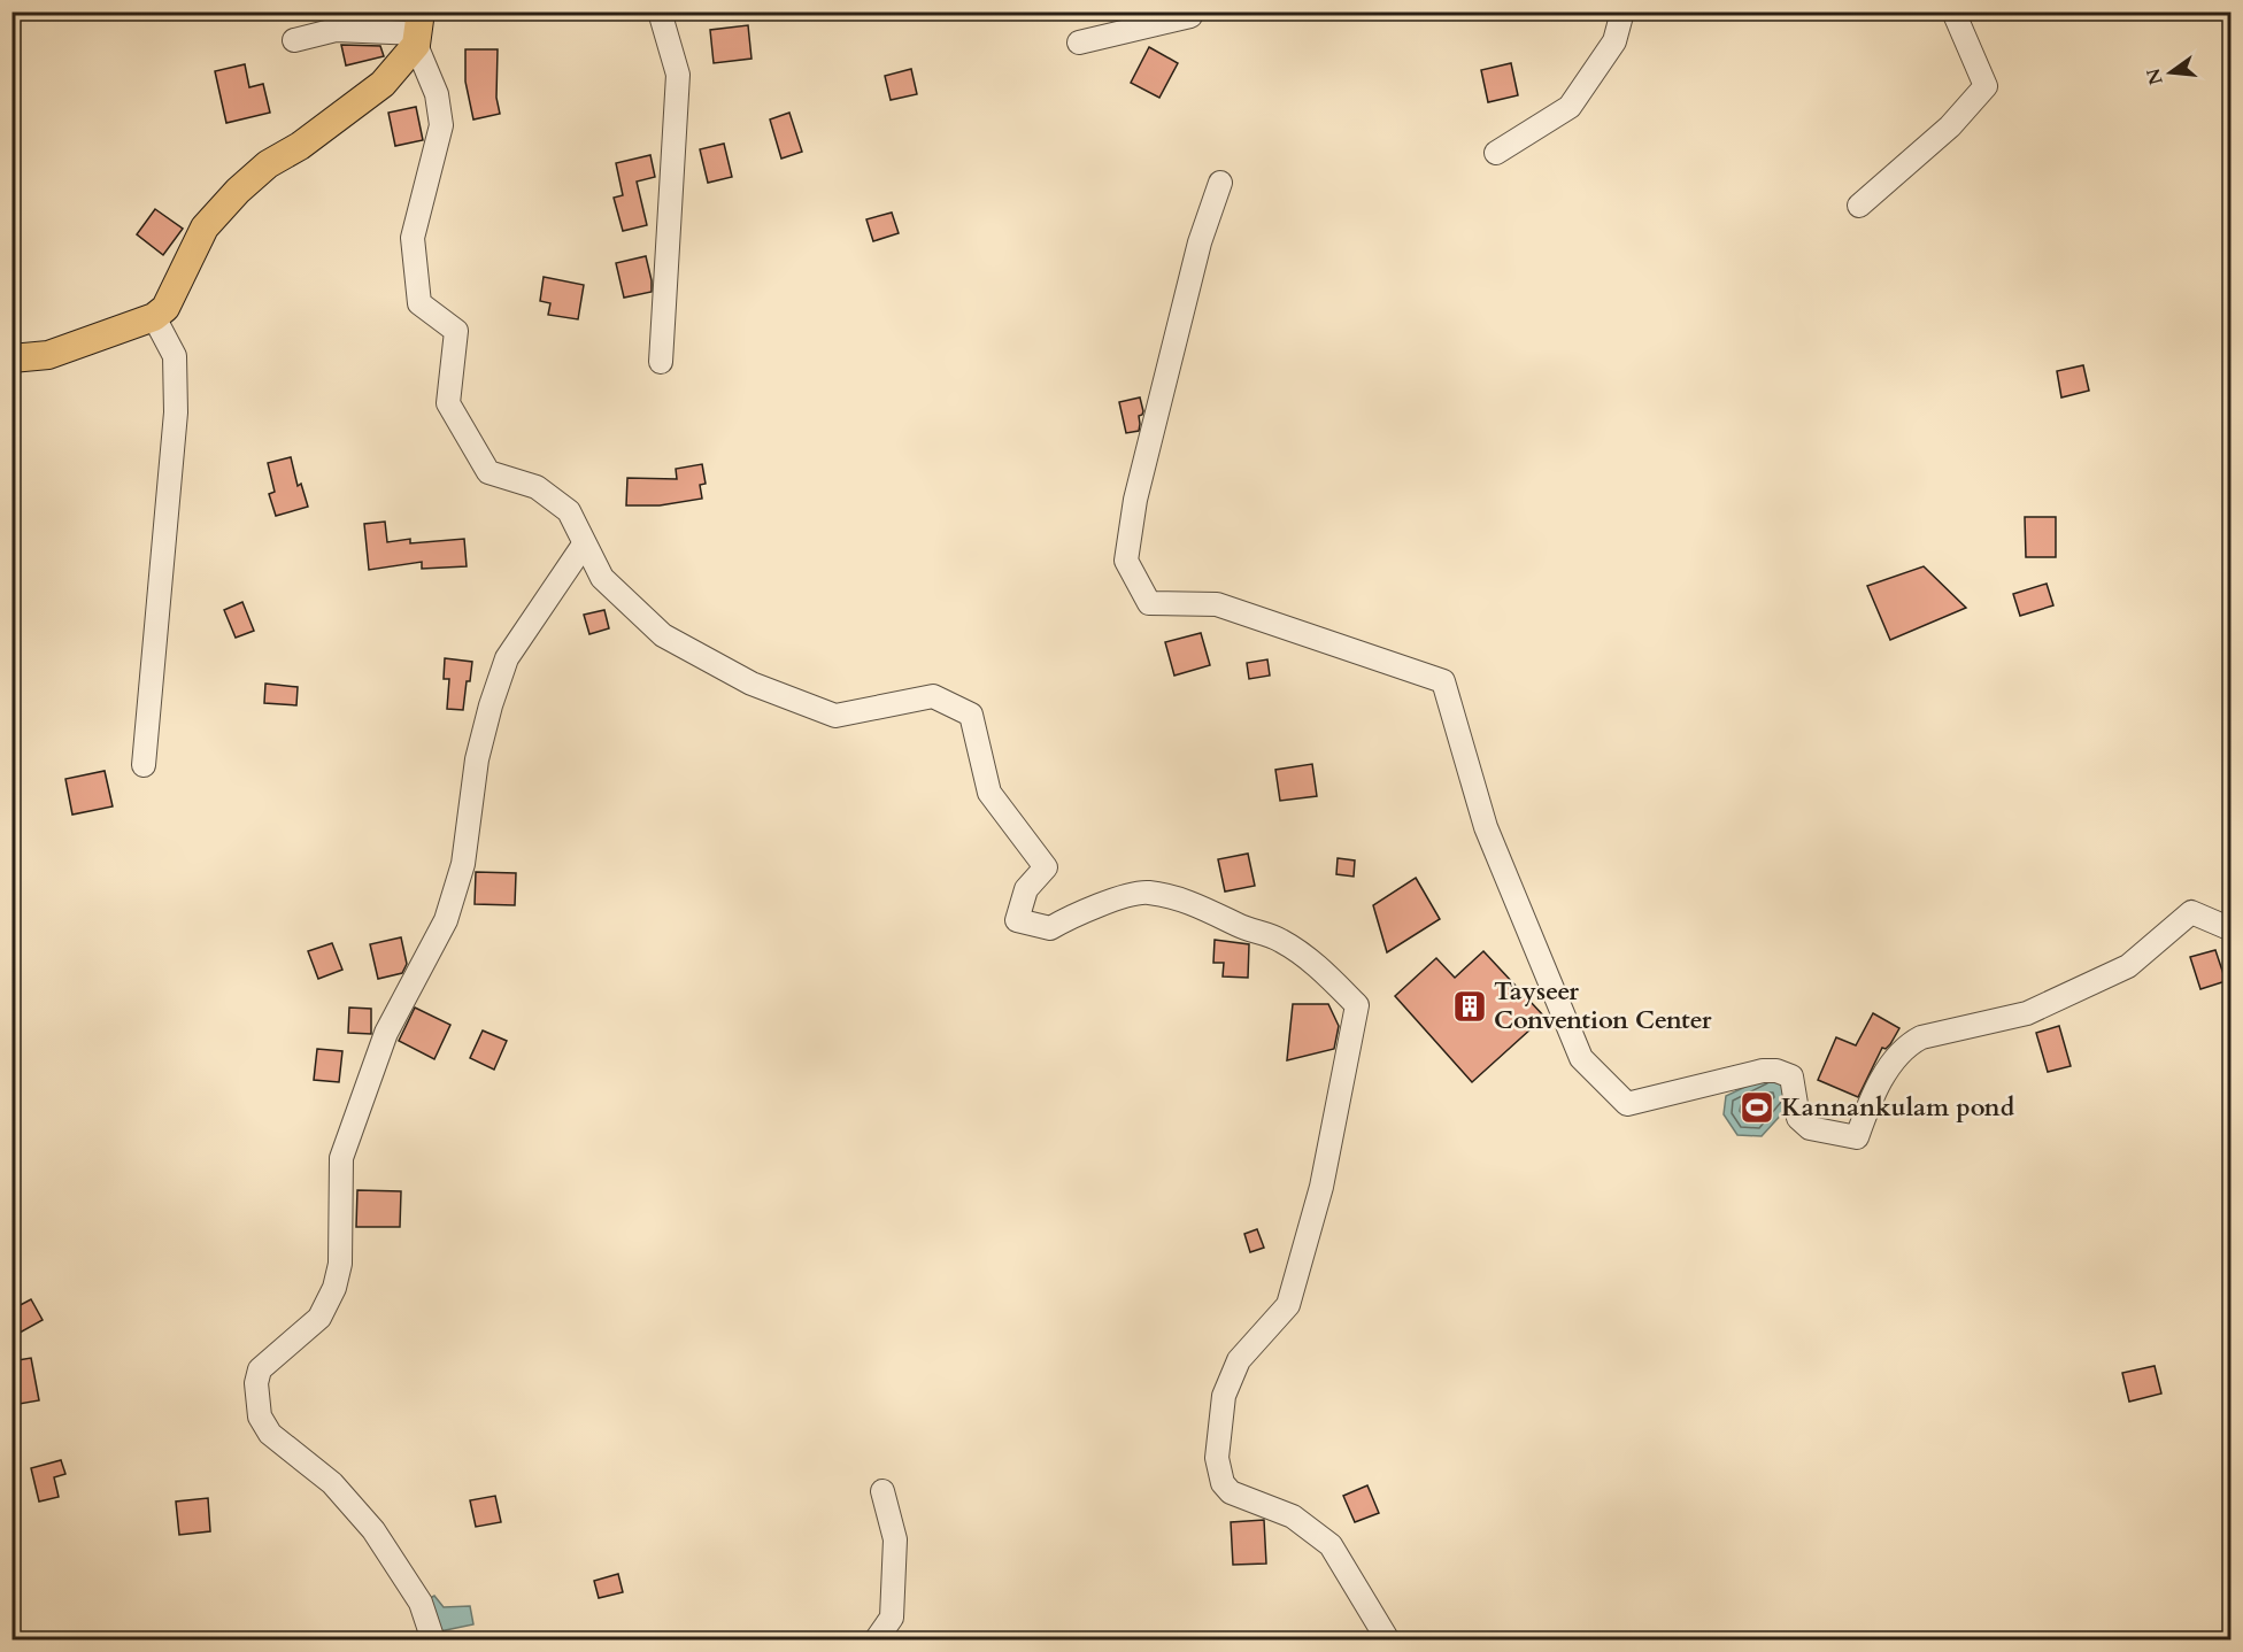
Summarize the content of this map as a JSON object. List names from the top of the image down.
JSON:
{
  "places": {
    "building": ["Tayseer Convention Center"],
    "sports": ["Kannankulam pond"]
  },
  "north": "left"
}
